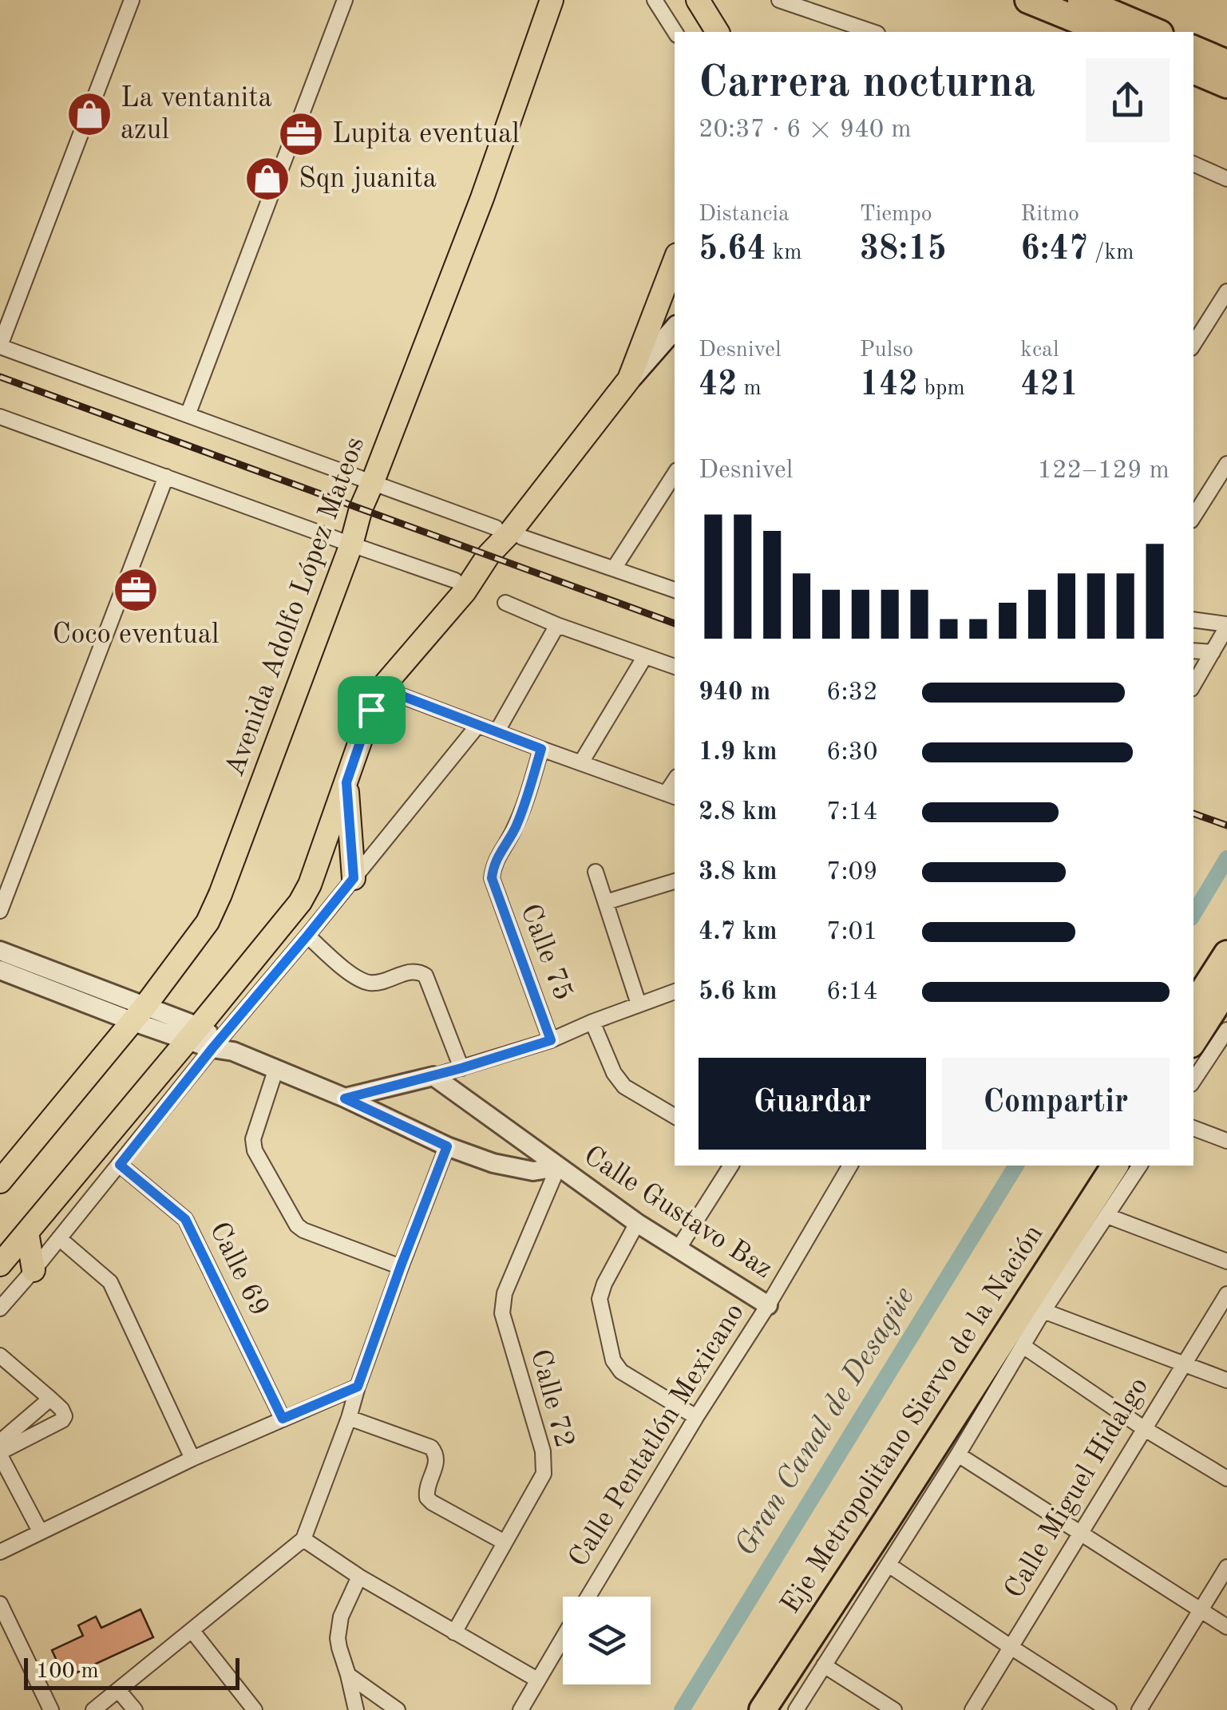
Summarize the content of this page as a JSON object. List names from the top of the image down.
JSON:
{
  "streets": {
    "highway": ["Eje Metropolitano Siervo de la Nación"],
    "main road": ["Avenida Adolfo López Mateos"],
    "street": [
      "Calle 75",
      "Calle Gustavo Baz",
      "Calle 69",
      "Calle 72",
      "Calle Pentatlón Mexicano",
      "Calle Miguel Hidalgo"
    ]
  },
  "crossings": [
    ["Avenida Adolfo López Mateos", "Calle Gustavo Baz"],
    ["Calle Gustavo Baz", "Calle 72"],
    ["Calle Gustavo Baz", "Calle Pentatlón Mexicano"]
  ],
  "water": ["Gran Canal de Desagüe"],
  "places": {
    "shop": ["La ventanita azul", "Sqn juanita"],
    "office": ["Lupita eventual", "Coco eventual"]
  },
  "scale_bar": "100 m",
  "page": {
    "heading": ["Carrera nocturna", "20:37 · 6 × 940 m"],
    "stats": [
      ["Distancia", "5.64 km"],
      ["Tiempo", "38:15"],
      ["Ritmo", "6:47 /km"],
      ["Desnivel", "42 m"],
      ["Pulso", "142 bpm"],
      ["kcal", "421"]
    ],
    "chart": ["Desnivel", "122–129 m"],
    "list": [
      {
        "name": "940 m",
        "note": "6:32"
      },
      {
        "name": "1.9 km",
        "note": "6:30"
      },
      {
        "name": "2.8 km",
        "note": "7:14"
      },
      {
        "name": "3.8 km",
        "note": "7:09"
      },
      {
        "name": "4.7 km",
        "note": "7:01"
      },
      {
        "name": "5.6 km",
        "note": "6:14"
      }
    ],
    "buttons": ["Guardar", "Compartir"],
    "scale": "100 m"
  }
}
